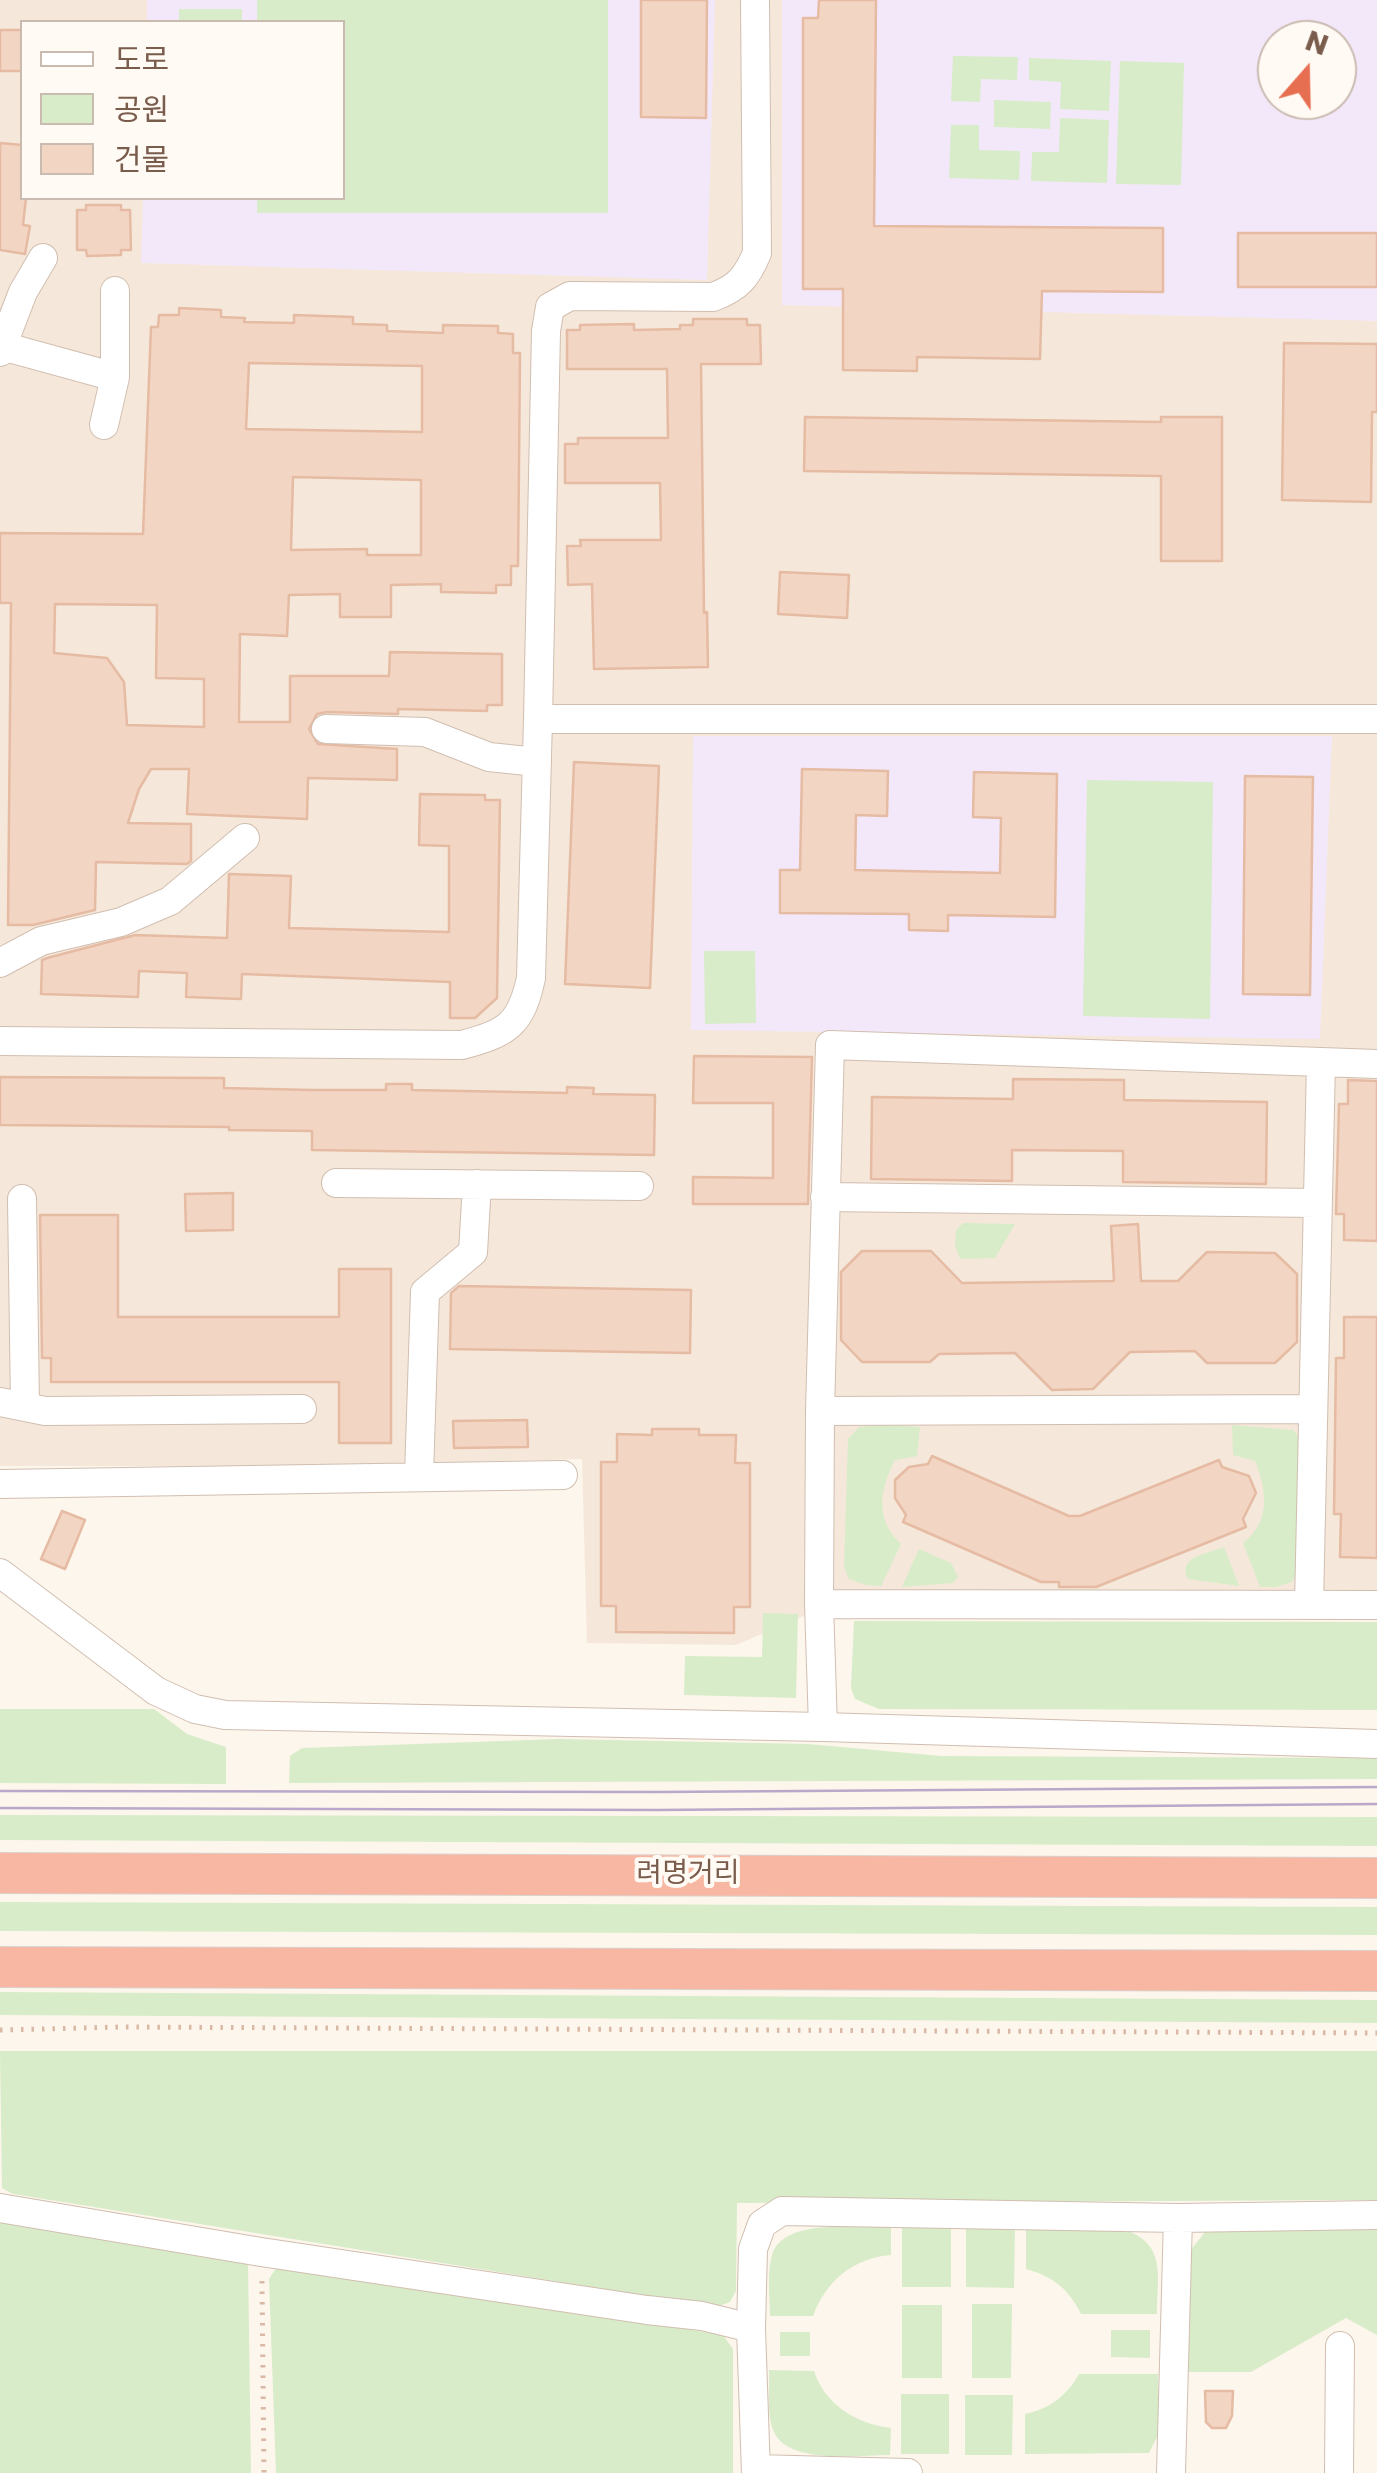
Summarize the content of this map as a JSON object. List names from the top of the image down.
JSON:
{
  "streets": {
    "highway": ["려명거리"]
  },
  "legend": ["도로", "공원", "건물"],
  "north": "top"
}
